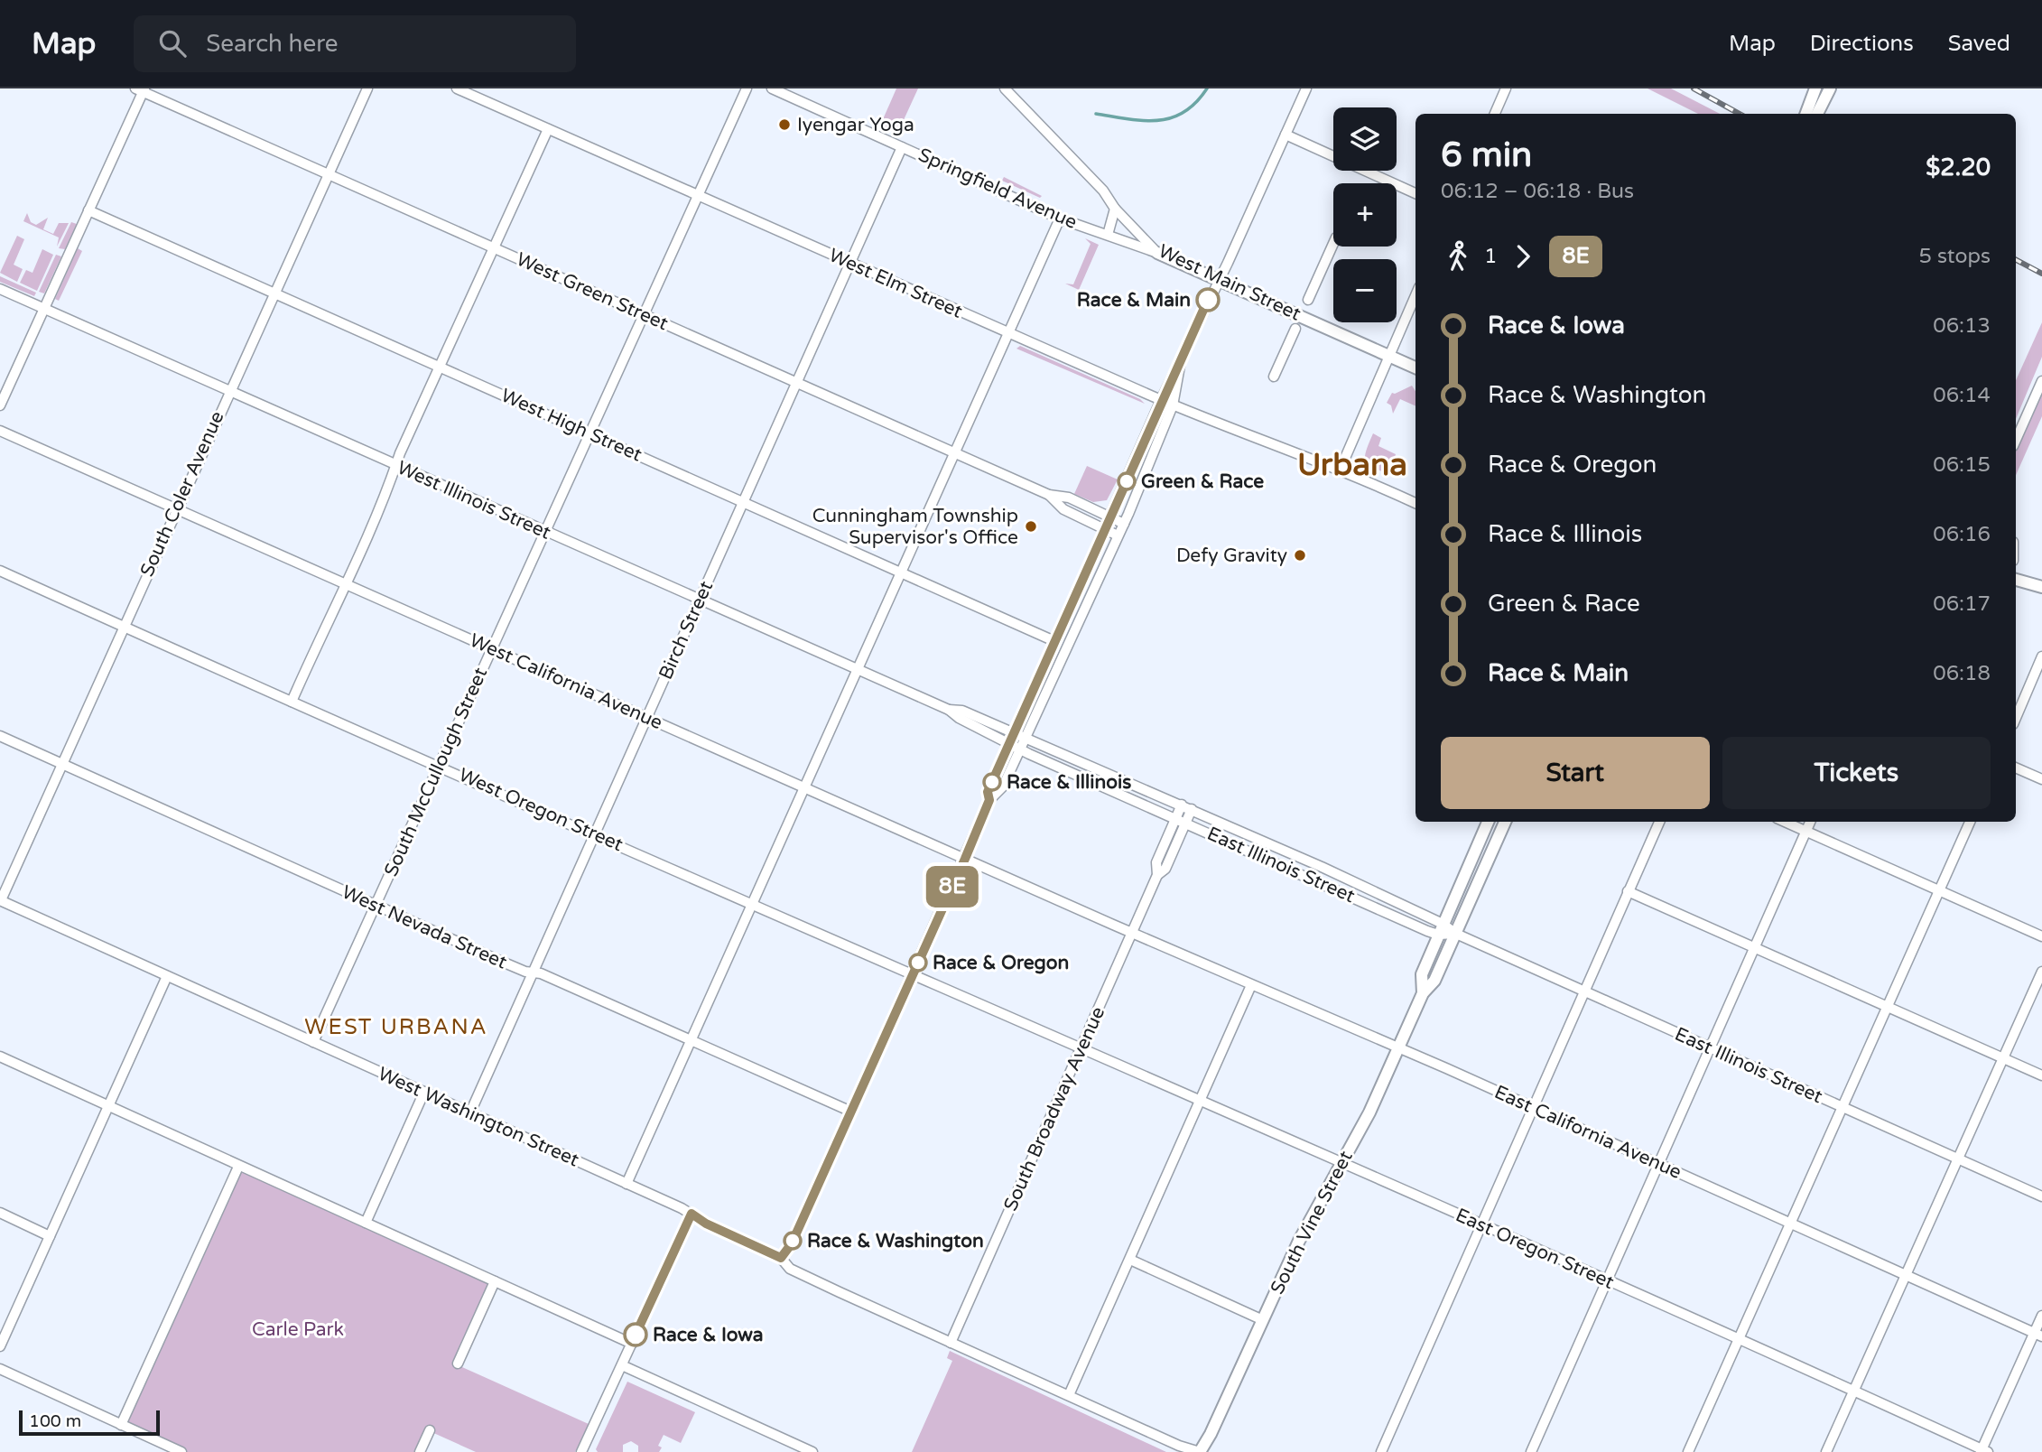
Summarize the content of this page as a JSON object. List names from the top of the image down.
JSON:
{
  "streets": {
    "main road": ["West Main Street", "South Vine Street"],
    "street": [
      "Springfield Avenue",
      "West Elm Street",
      "West Green Street",
      "West High Street",
      "South Coler Avenue",
      "West Illinois Street",
      "Birch Street",
      "West California Avenue",
      "South McCullough Street",
      "West Oregon Street",
      "East Illinois Street",
      "West Nevada Street",
      "South Broadway Avenue",
      "West Washington Street",
      "East California Avenue",
      "East Oregon Street"
    ]
  },
  "crossings": [
    ["Springfield Avenue", "West Main Street"],
    ["Springfield Avenue", "Birch Street"],
    ["West Elm Street", "Birch Street"],
    ["West Elm Street", "South McCullough Street"],
    ["West Green Street", "South Coler Avenue"],
    ["West Green Street", "Birch Street"],
    ["West Green Street", "South McCullough Street"],
    ["West High Street", "South Coler Avenue"],
    ["West High Street", "Birch Street"],
    ["West High Street", "South McCullough Street"],
    ["South Coler Avenue", "West Illinois Street"],
    ["South Coler Avenue", "West California Avenue"],
    ["South Coler Avenue", "West Oregon Street"],
    ["South Coler Avenue", "West Nevada Street"],
    ["South Coler Avenue", "West Washington Street"],
    ["West Illinois Street", "Birch Street"],
    ["West Illinois Street", "South McCullough Street"],
    ["West Illinois Street", "East Illinois Street"],
    ["West Illinois Street", "South Broadway Avenue"],
    ["Birch Street", "West California Avenue"],
    ["Birch Street", "West Oregon Street"],
    ["Birch Street", "West Nevada Street"],
    ["Birch Street", "West Washington Street"],
    ["West California Avenue", "South McCullough Street"],
    ["West California Avenue", "South Broadway Avenue"],
    ["West California Avenue", "East California Avenue"],
    ["South McCullough Street", "West Oregon Street"],
    ["South McCullough Street", "West Nevada Street"],
    ["South McCullough Street", "West Washington Street"],
    ["West Oregon Street", "South Broadway Avenue"],
    ["West Oregon Street", "East Oregon Street"],
    ["East Illinois Street", "South Broadway Avenue"],
    ["East Illinois Street", "South Vine Street"],
    ["South Broadway Avenue", "West Washington Street"],
    ["South Broadway Avenue", "East California Avenue"],
    ["South Broadway Avenue", "East Oregon Street"],
    ["West Washington Street", "South Vine Street"],
    ["East California Avenue", "South Vine Street"],
    ["South Vine Street", "East Oregon Street"]
  ],
  "districts": ["Urbana", "WEST URBANA"],
  "parks": ["Carle Park"],
  "places": [
    "Iyengar Yoga",
    "Race & Main",
    "Green & Race",
    "Cunningham Township Supervisor's Office",
    "Defy Gravity",
    "Race & Illinois",
    "Race & Oregon",
    "Race & Washington",
    "Race & Iowa"
  ],
  "lines": ["bus line 8E"],
  "scale_bar": "100 m",
  "page": {
    "header": "Map",
    "search": "Search here",
    "nav": ["Map", "Directions", "Saved"],
    "on_map": "8E",
    "map_buttons": ["+", "−"],
    "heading": ["6 min", "06:12 – 06:18 · Bus", "$2.20"],
    "legs": ["1", "8E", "5 stops"],
    "list": [
      {
        "name": "Race & Iowa",
        "value": "06:13"
      },
      {
        "name": "Race & Washington",
        "value": "06:14"
      },
      {
        "name": "Race & Oregon",
        "value": "06:15"
      },
      {
        "name": "Race & Illinois",
        "value": "06:16"
      },
      {
        "name": "Green & Race",
        "value": "06:17"
      },
      {
        "name": "Race & Main",
        "value": "06:18"
      }
    ],
    "buttons": ["Start", "Tickets"],
    "scale": "100 m"
  }
}
